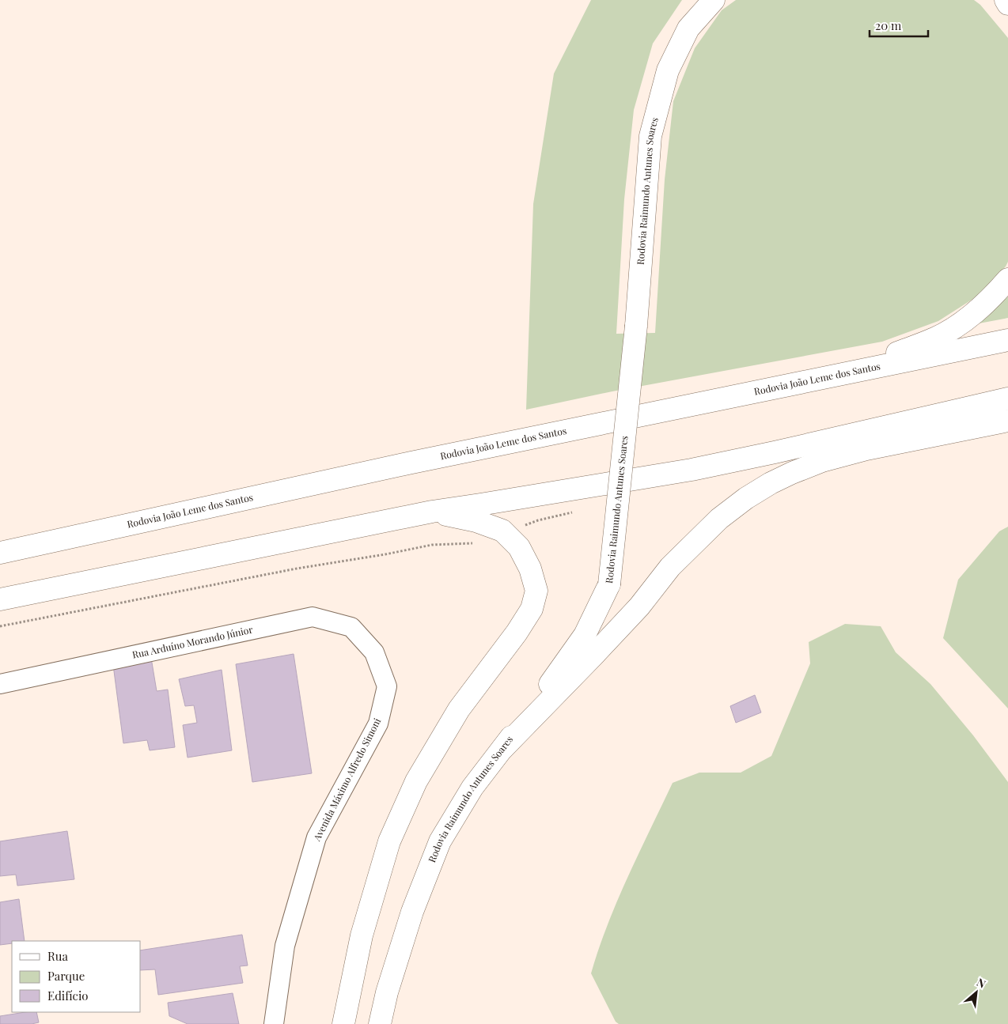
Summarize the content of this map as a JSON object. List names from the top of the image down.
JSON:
{
  "streets": {
    "main road": ["Rodovia Raimundo Antunes Soares", "Rodovia João Leme dos Santos"],
    "street": ["Rua Arduíno Morando Júnior", "Avenida Máximo Alfredo Simoni"]
  },
  "crossings": [
    ["Rua Arduíno Morando Júnior", "Avenida Máximo Alfredo Simoni"]
  ],
  "legend": ["Rua", "Parque", "Edifício"],
  "scale_bar": "20 m",
  "north": "top right"
}
